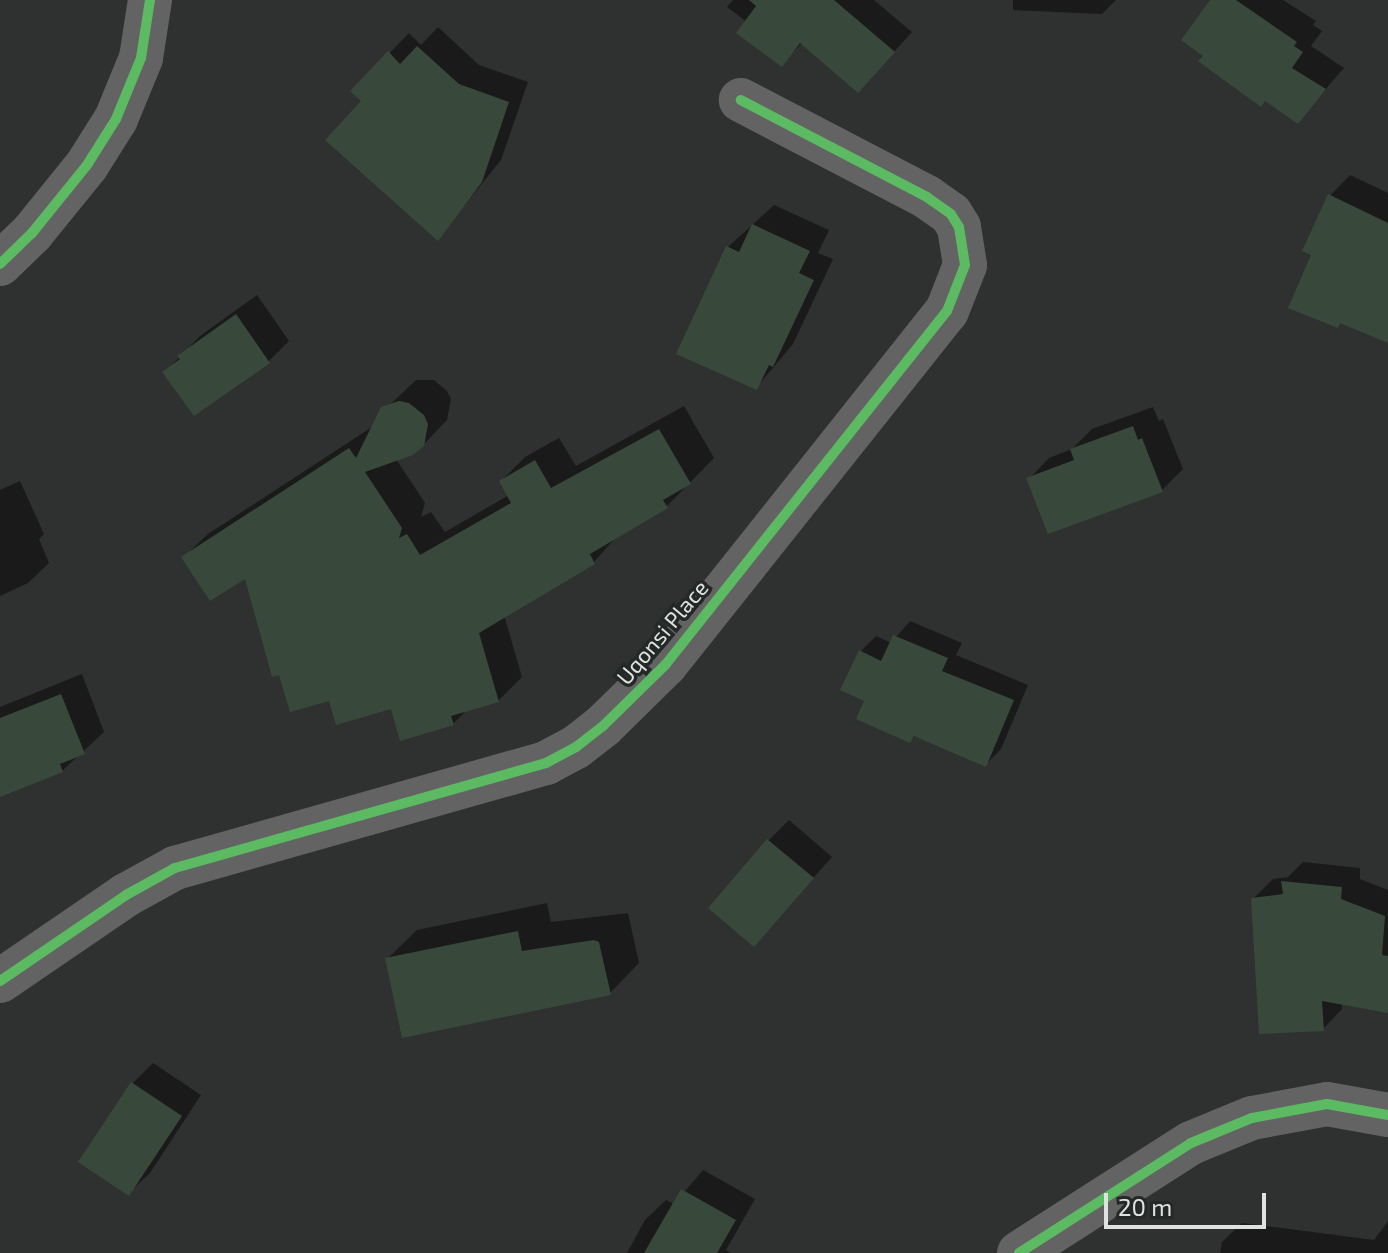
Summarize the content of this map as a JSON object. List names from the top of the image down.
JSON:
{
  "streets": {
    "street": ["Uqonsi Place"]
  },
  "scale_bar": "20 m"
}
